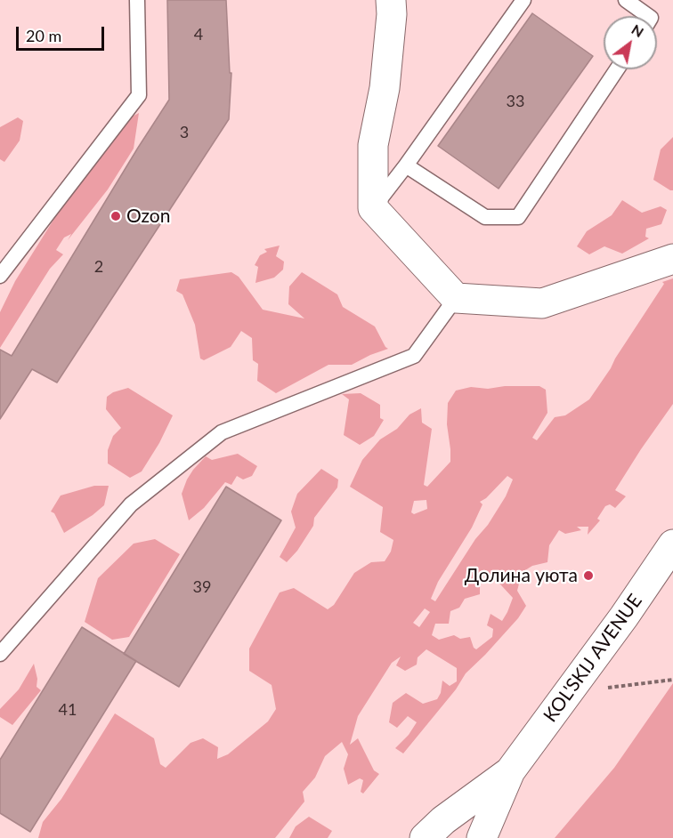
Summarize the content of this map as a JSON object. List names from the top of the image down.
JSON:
{
  "streets": {
    "street": ["KOL'SKIJ AVENUE"]
  },
  "places": ["Ozon", "Долина уюта"],
  "house_numbers": [
    "4",
    "33",
    "3",
    "2",
    "39",
    "41"
  ],
  "scale_bar": "20 m",
  "north": "top right"
}
